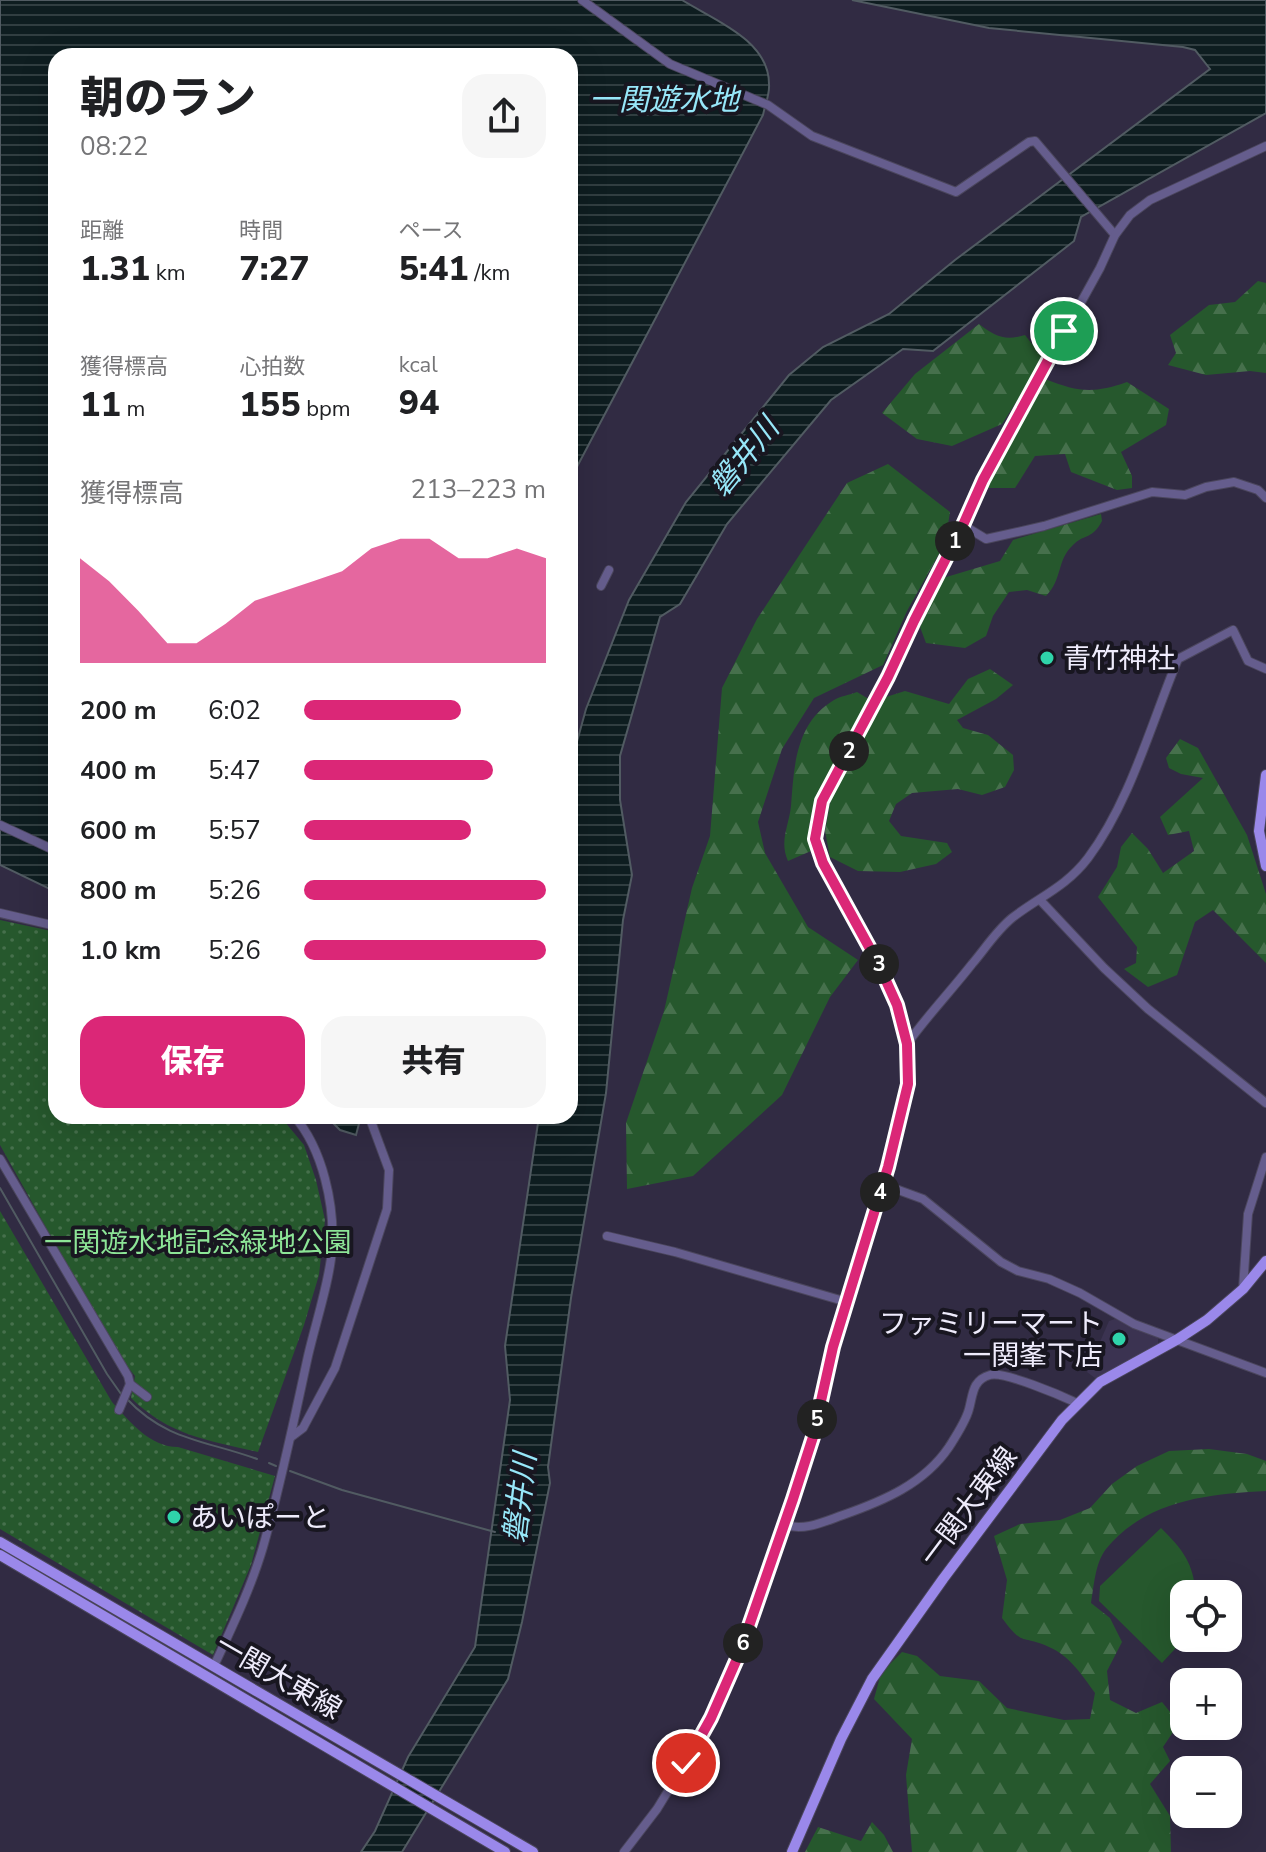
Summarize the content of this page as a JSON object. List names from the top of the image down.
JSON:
{
  "streets": {
    "main road": ["一関大東線"]
  },
  "water": ["一関遊水地", "磐井川"],
  "parks": ["一関遊水地記念緑地公園"],
  "places": ["青竹神社", "ファミリーマート 一関峯下店", "あいぽーと"],
  "page": {
    "heading": ["朝のラン", "08:22"],
    "stats": [
      ["距離", "1.31 km"],
      ["時間", "7:27"],
      ["ペース", "5:41 /km"],
      ["獲得標高", "11 m"],
      ["心拍数", "155 bpm"],
      ["kcal", "94"]
    ],
    "chart": ["獲得標高", "213–223 m"],
    "pins": [
      "1",
      "2",
      "3",
      "4",
      "5",
      "6"
    ],
    "list": [
      {
        "name": "200 m",
        "note": "6:02"
      },
      {
        "name": "400 m",
        "note": "5:47"
      },
      {
        "name": "600 m",
        "note": "5:57"
      },
      {
        "name": "800 m",
        "note": "5:26"
      },
      {
        "name": "1.0 km",
        "note": "5:26"
      }
    ],
    "buttons": ["保存", "共有"],
    "map_buttons": ["+", "−"]
  }
}
